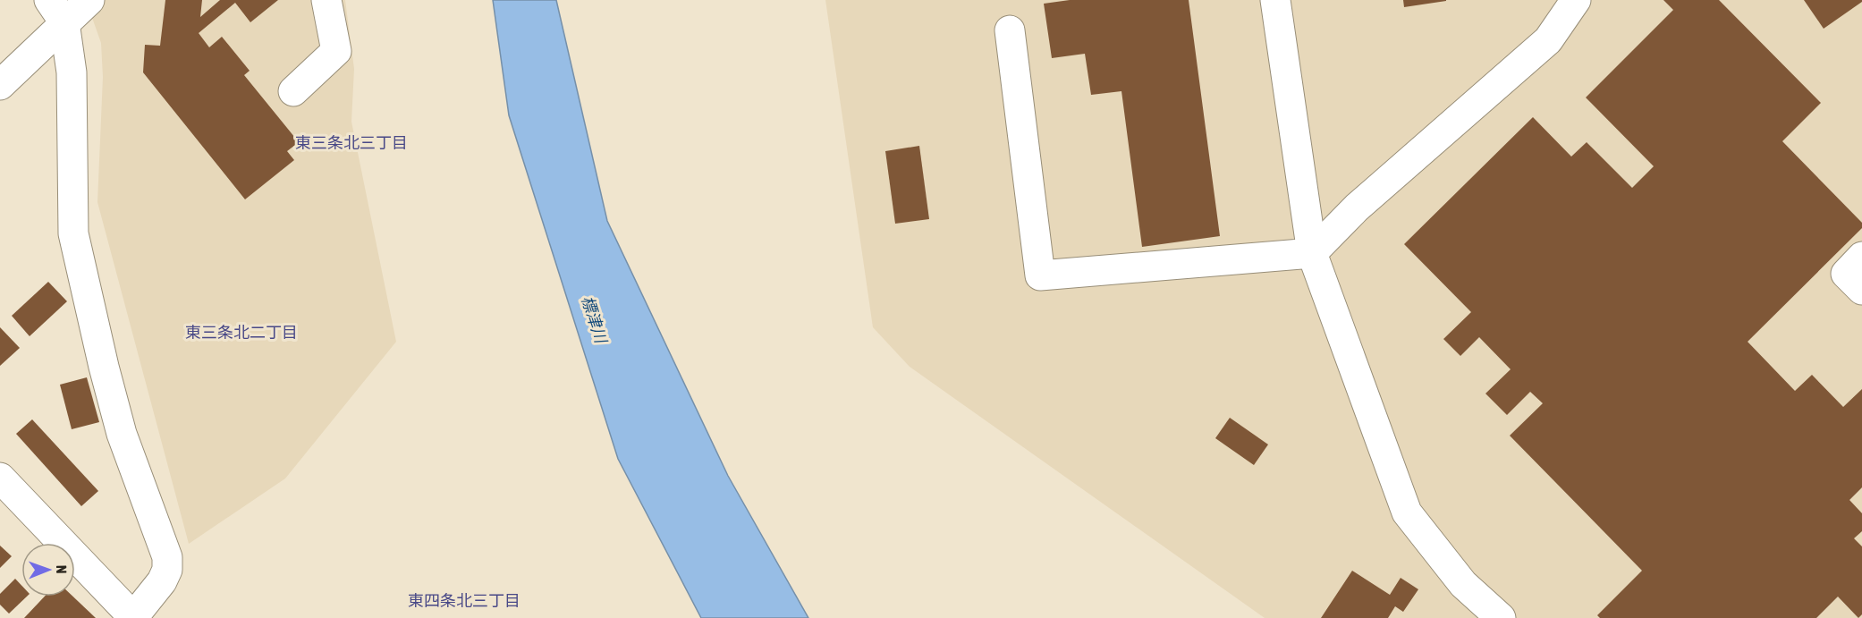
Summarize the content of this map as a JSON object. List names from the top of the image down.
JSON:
{
  "districts": ["東三条北三丁目", "東三条北二丁目", "東四条北三丁目"],
  "water": ["標津川"],
  "north": "right"
}
